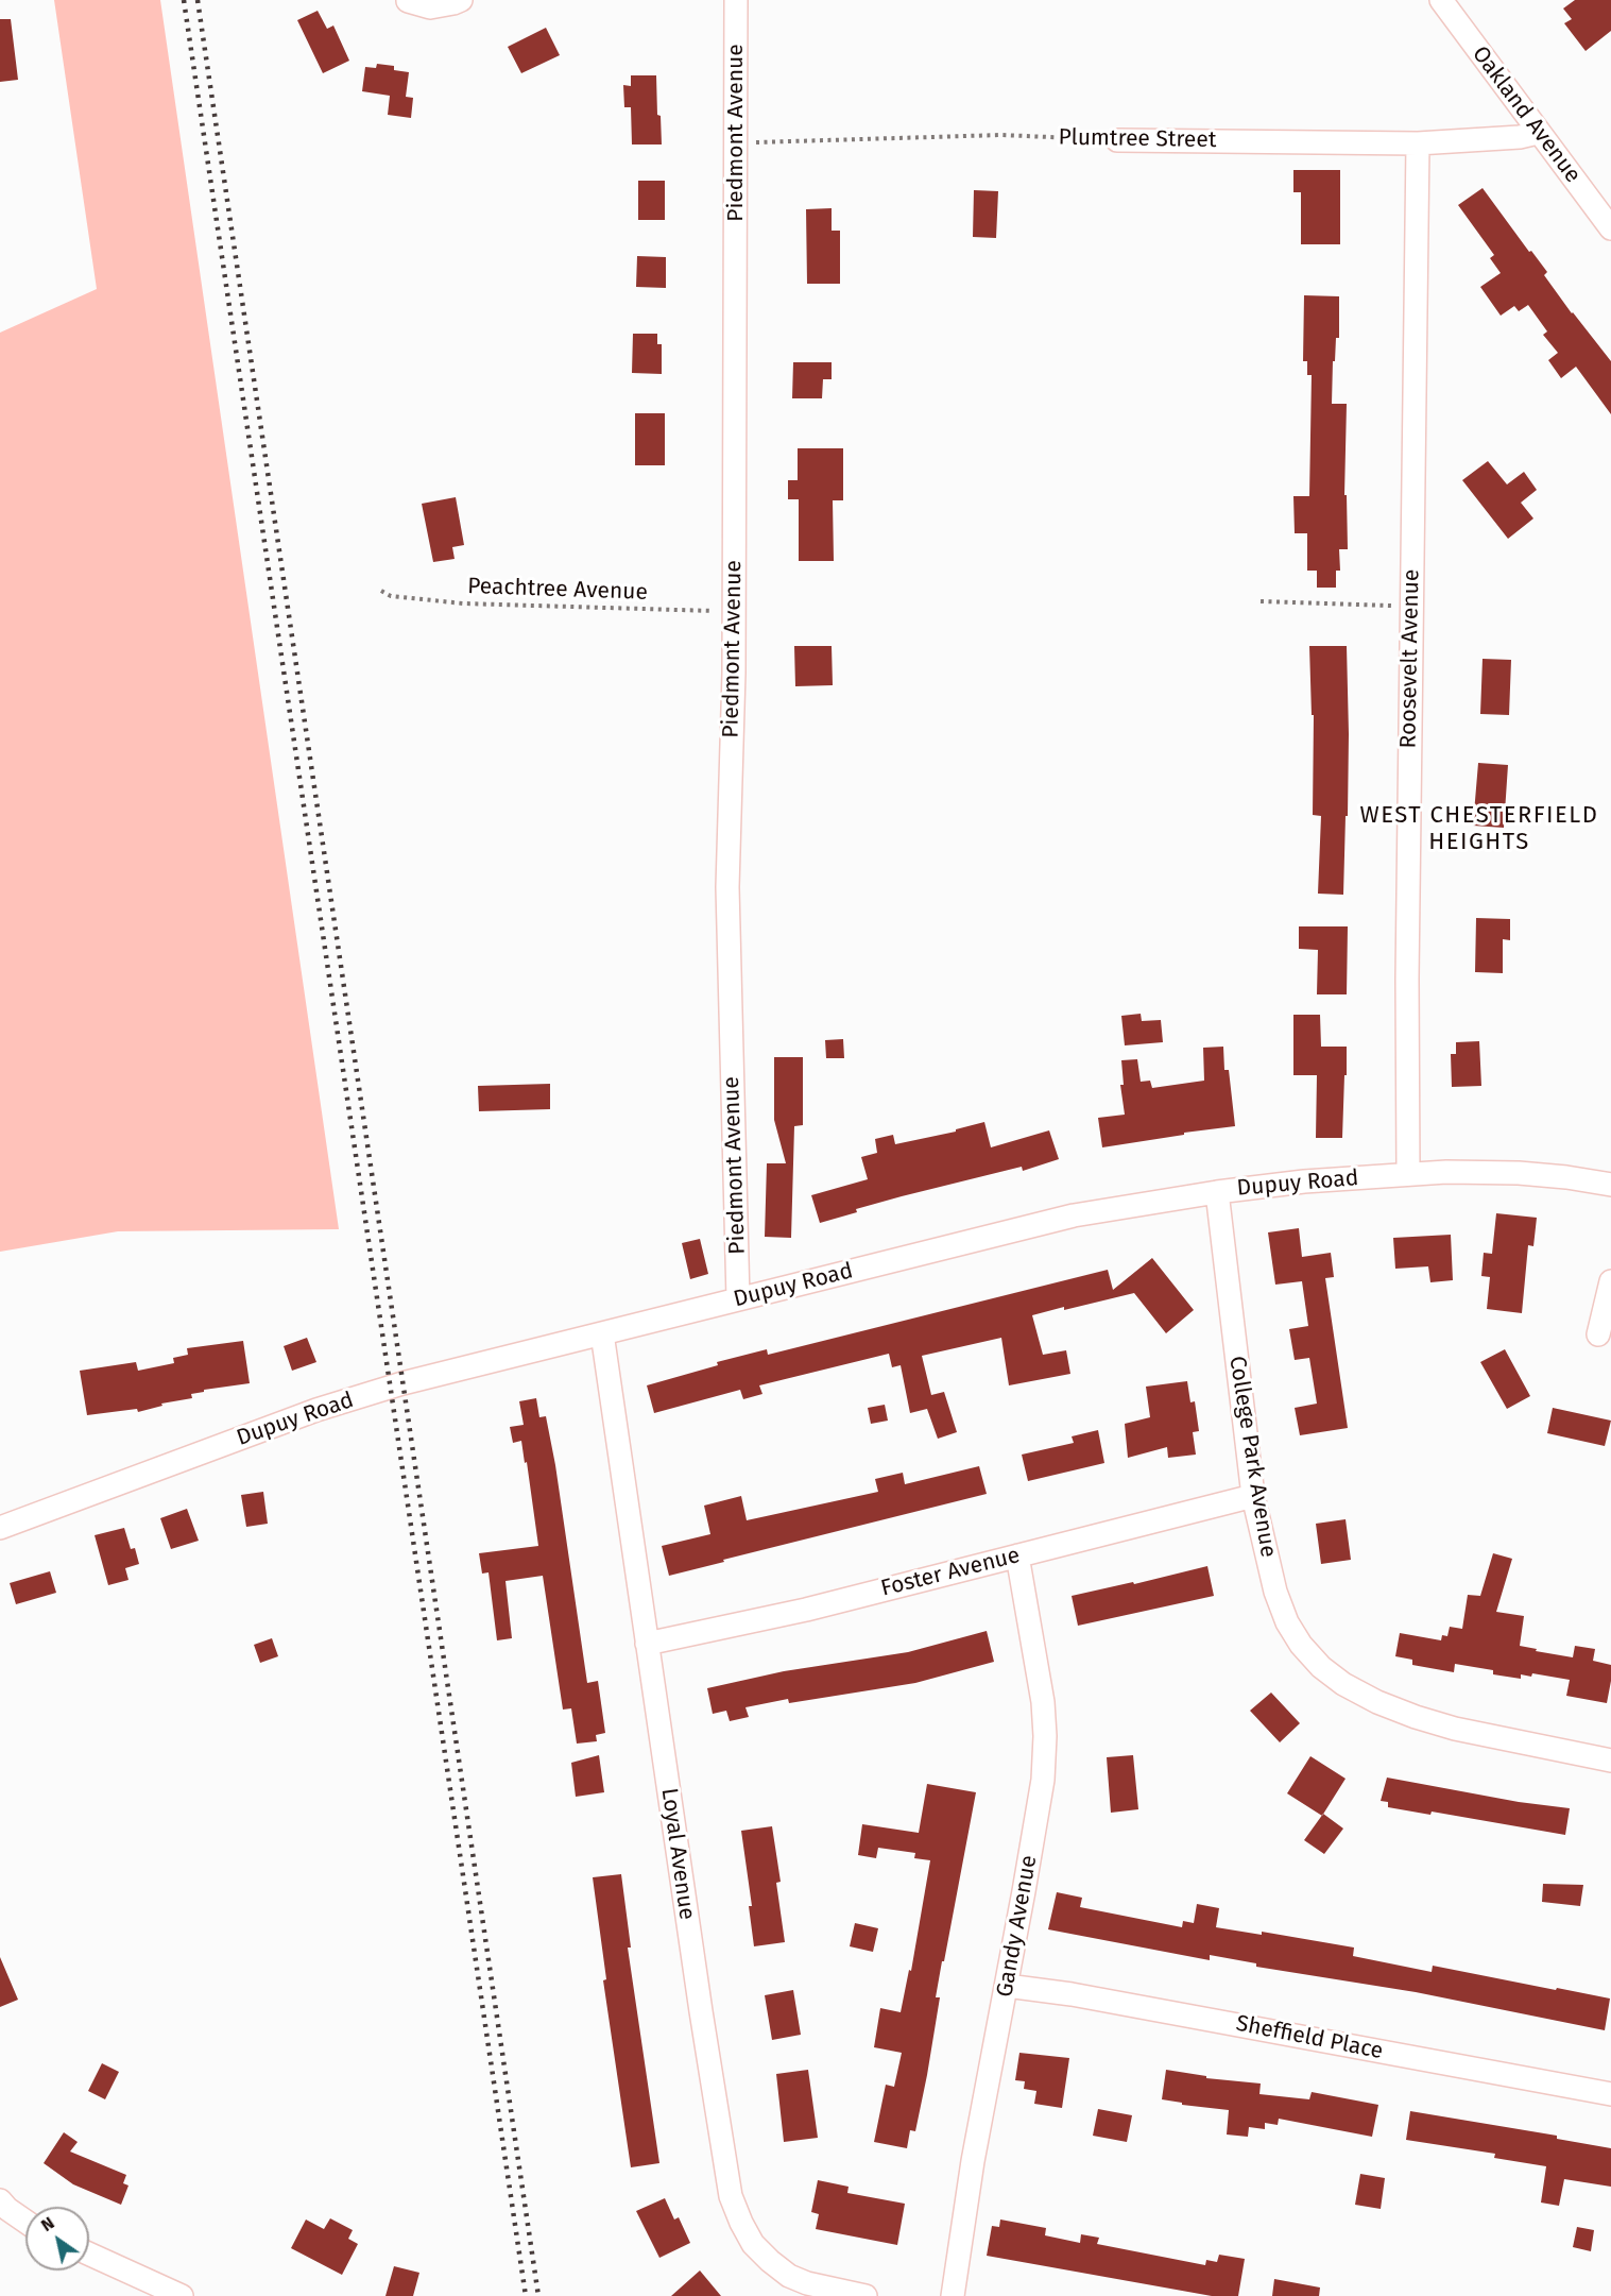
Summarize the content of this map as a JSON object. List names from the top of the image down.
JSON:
{
  "streets": {
    "street": [
      "Oakland Avenue",
      "Piedmont Avenue",
      "Plumtree Street",
      "Roosevelt Avenue",
      "Dupuy Road",
      "College Park Avenue",
      "Foster Avenue",
      "Loyal Avenue",
      "Gandy Avenue",
      "Sheffield Place"
    ],
    "path": ["Peachtree Avenue"]
  },
  "crossings": [
    ["Oakland Avenue", "Plumtree Street"],
    ["Piedmont Avenue", "Plumtree Street"],
    ["Piedmont Avenue", "Peachtree Avenue"],
    ["Piedmont Avenue", "Dupuy Road"],
    ["Plumtree Street", "Roosevelt Avenue"],
    ["Roosevelt Avenue", "Dupuy Road"],
    ["Dupuy Road", "College Park Avenue"],
    ["Dupuy Road", "Loyal Avenue"],
    ["College Park Avenue", "Foster Avenue"],
    ["Foster Avenue", "Loyal Avenue"],
    ["Foster Avenue", "Gandy Avenue"],
    ["Gandy Avenue", "Sheffield Place"]
  ],
  "districts": ["WEST CHESTERFIELD HEIGHTS"],
  "north": "top left"
}
